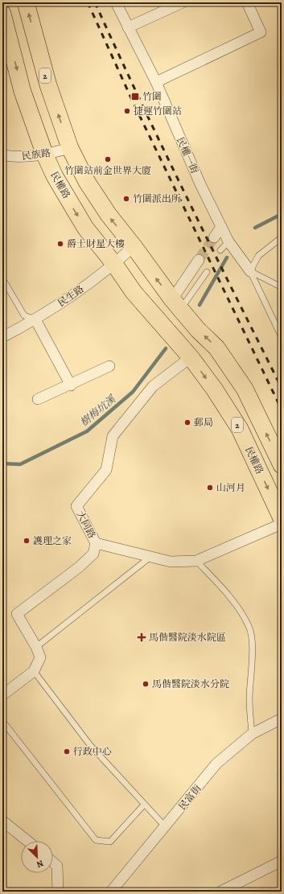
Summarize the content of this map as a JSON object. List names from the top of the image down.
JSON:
{
  "streets": {
    "main road": ["2", "民權路"],
    "street": [
      "民族路",
      "民權一街",
      "民生路",
      "大同路",
      "民富街"
    ]
  },
  "crossings": [
    ["2", "民族路"],
    ["2", "民生路"],
    ["民族路", "民權路"],
    ["民權路", "民生路"],
    ["民權路", "大同路"]
  ],
  "water": ["樹梅坑溪"],
  "places": {
    "transit": ["竹圍"],
    "other": [
      "捷運竹圍站",
      "竹圍站前金世界大廈",
      "竹圍派出所",
      "爵士財星大樓",
      "郵局",
      "山河月",
      "護理之家",
      "馬偕醫院淡水分院",
      "行政中心"
    ],
    "health": ["馬偕醫院淡水院區"]
  },
  "north": "bottom right"
}
